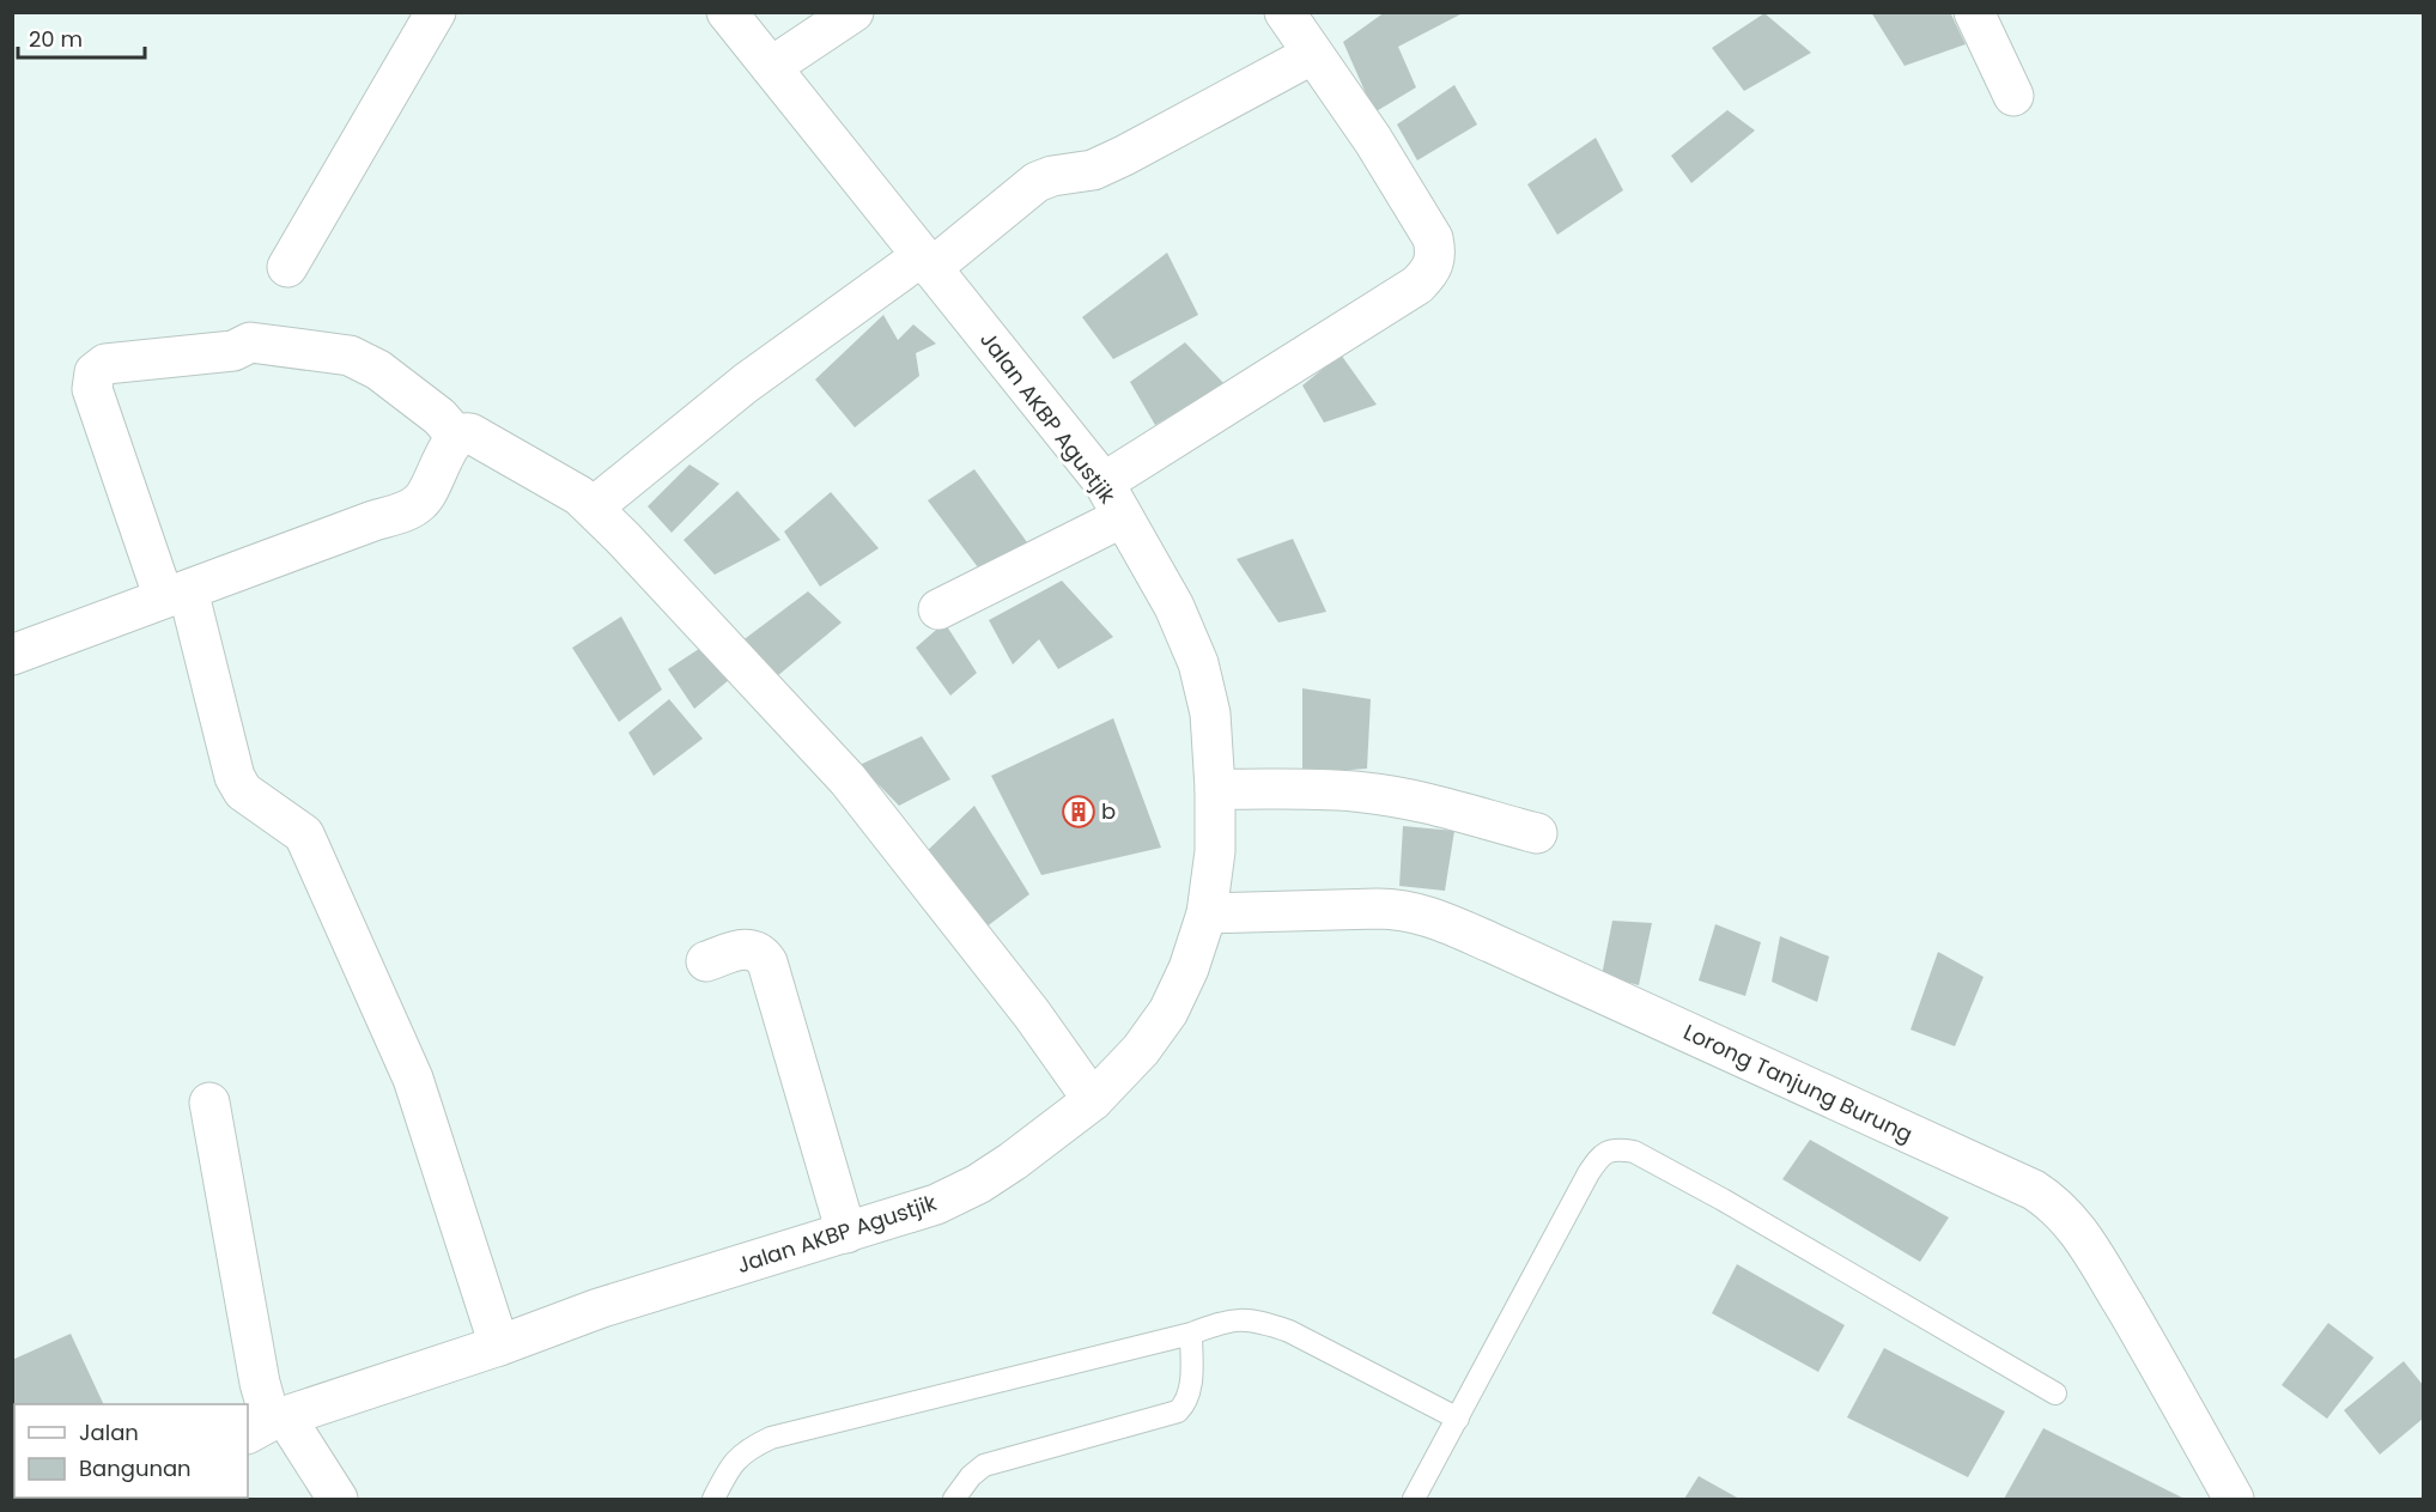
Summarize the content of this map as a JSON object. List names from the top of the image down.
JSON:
{
  "streets": {
    "street": ["Jalan AKBP Agustjik", "Lorong Tanjung Burung"]
  },
  "crossings": [
    ["Jalan AKBP Agustjik", "Lorong Tanjung Burung"]
  ],
  "places": {
    "building": ["b"]
  },
  "legend": ["Jalan", "Bangunan"],
  "scale_bar": "20 m"
}
